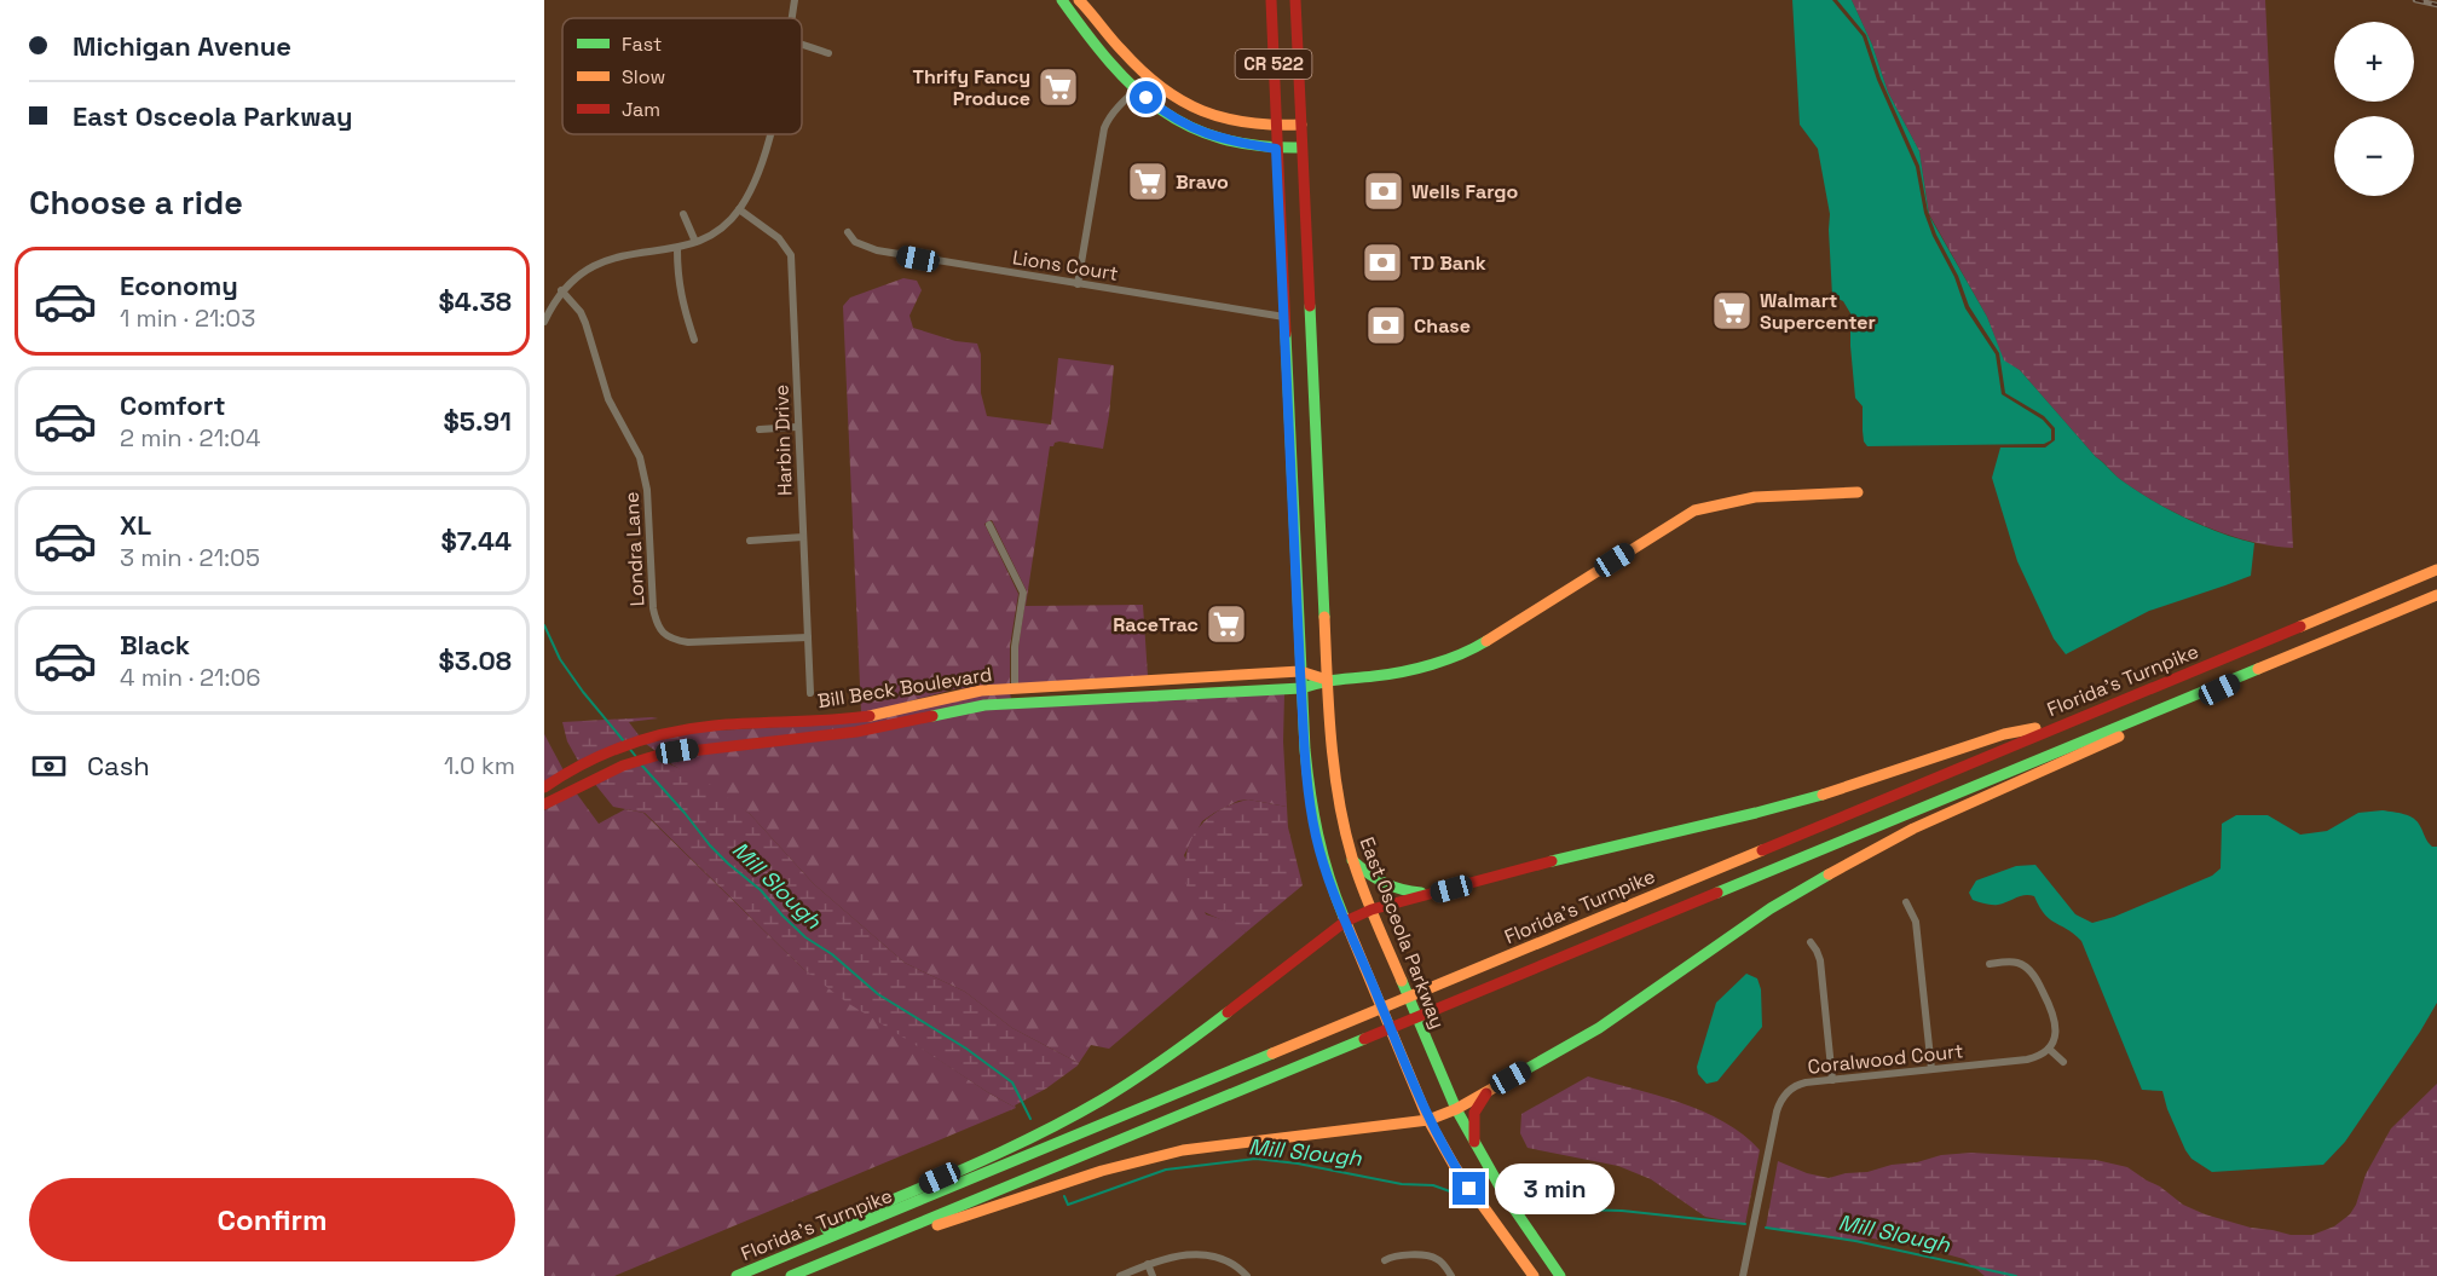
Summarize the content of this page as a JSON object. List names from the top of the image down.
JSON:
{
  "streets": {
    "main road": [
      "CR 522",
      "Florida's Turnpike",
      "Bill Beck Boulevard",
      "East Osceola Parkway"
    ],
    "street": [
      "Lions Court",
      "Harbin Drive",
      "Londra Lane",
      "Coralwood Court"
    ]
  },
  "crossings": [
    ["CR 522", "Lions Court"],
    ["CR 522", "Bill Beck Boulevard"],
    ["Harbin Drive", "Londra Lane"],
    ["Bill Beck Boulevard", "East Osceola Parkway"]
  ],
  "water": ["Mill Slough"],
  "places": {
    "supermarket": [
      "Thrify Fancy Produce",
      "Bravo",
      "Walmart Supercenter",
      "RaceTrac"
    ],
    "bank": ["Wells Fargo", "TD Bank", "Chase"]
  },
  "legend": ["Fast", "Slow", "Jam"],
  "page": {
    "banner": ["Michigan Avenue", "East Osceola Parkway"],
    "map_buttons": ["+", "−"],
    "heading": "Choose a ride",
    "list": [
      {
        "name": "Economy",
        "note": "1 min · 21:03",
        "value": "$4.38"
      },
      {
        "name": "Comfort",
        "note": "2 min · 21:04",
        "value": "$5.91"
      },
      {
        "name": "XL",
        "note": "3 min · 21:05",
        "value": "$7.44"
      },
      {
        "name": "Black",
        "note": "4 min · 21:06",
        "value": "$3.08"
      }
    ],
    "pay": ["Cash", "1.0 km"],
    "buttons": "Confirm",
    "bubble": "3 min"
  }
}
